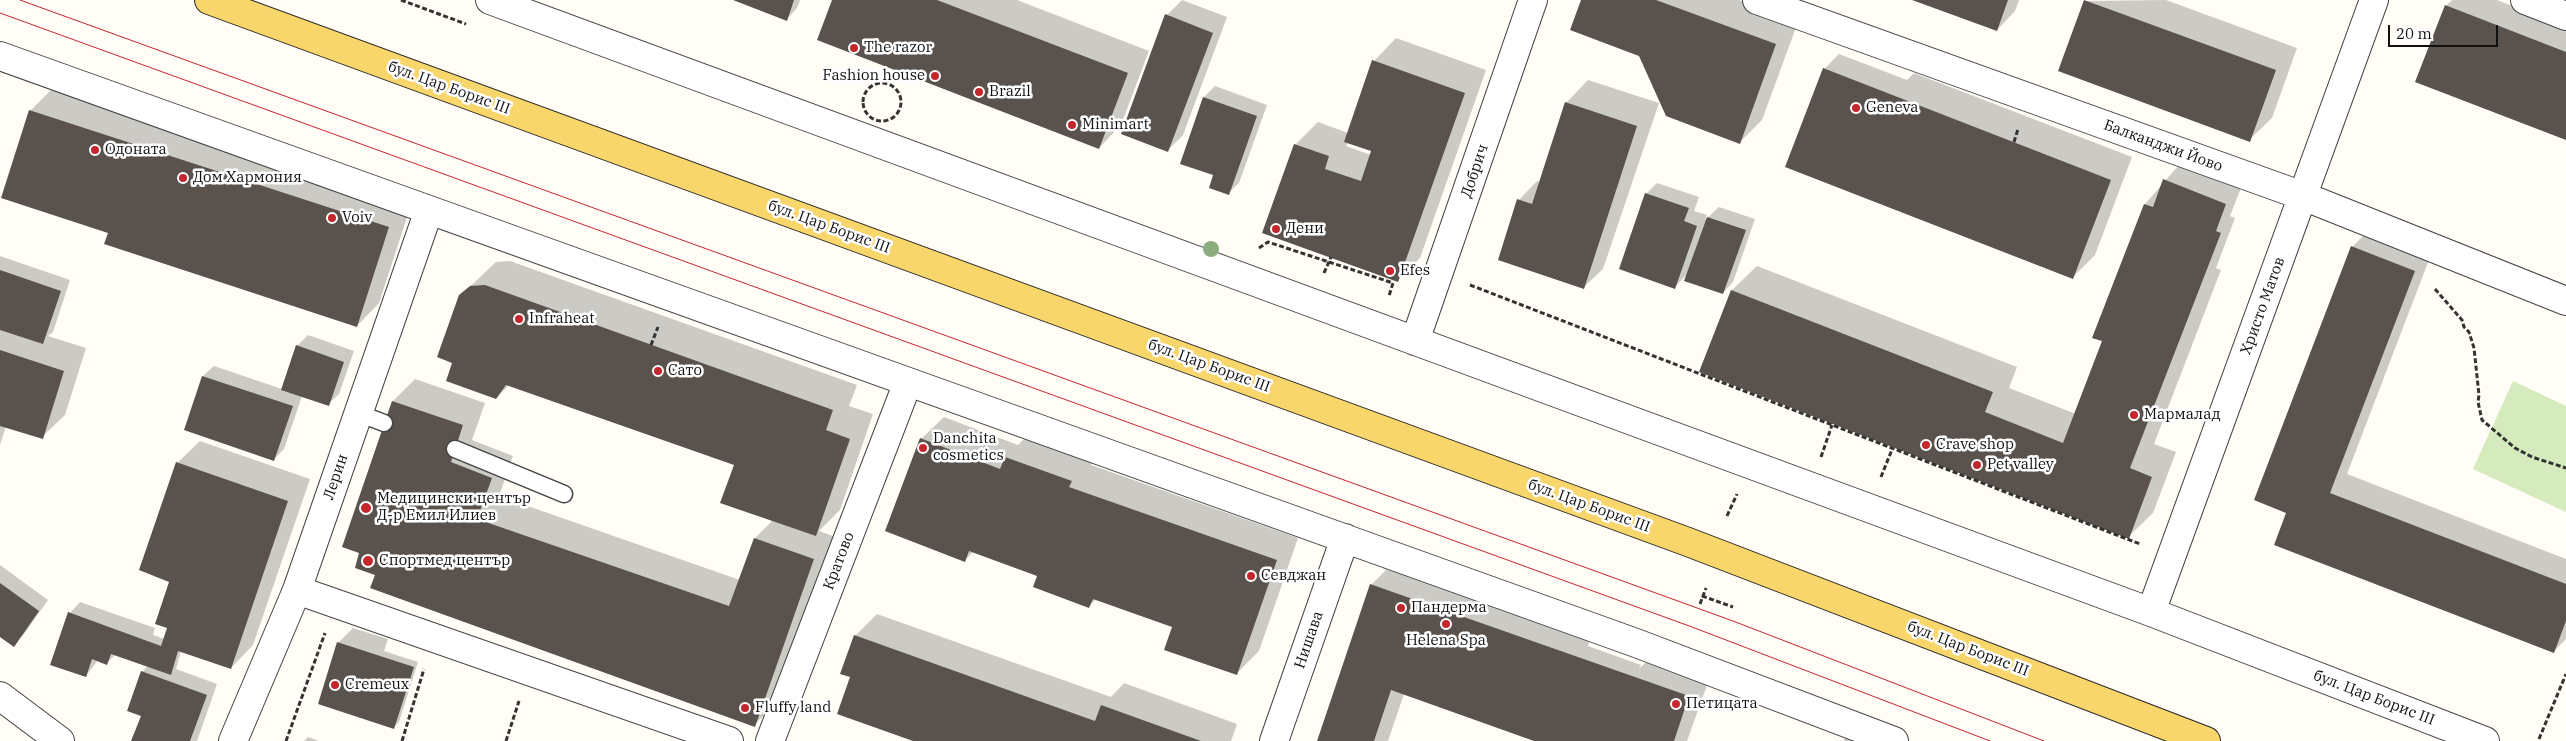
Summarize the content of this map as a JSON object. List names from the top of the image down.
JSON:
{
  "streets": {
    "main road": ["бул. Цар Борис III"],
    "street": [
      "Балканджи Йово",
      "Добрич",
      "Христо Матов",
      "Лерин",
      "Кратово",
      "Нишава"
    ]
  },
  "crossings": [
    ["бул. Цар Борис III", "Добрич"],
    ["бул. Цар Борис III", "Христо Матов"],
    ["Балканджи Йово", "Христо Матов"]
  ],
  "places": [
    "The razor",
    "Fashion house",
    "Brazil",
    "Geneva",
    "Minimart",
    "Одоната",
    "Дом Хармония",
    "Voiv",
    "Дени",
    "Efes",
    "Infraheat",
    "Сато",
    "Мармалад",
    "Crave shop",
    "Danchita cosmetics",
    "Pet valley",
    "Медицински център Д-р Емил Илиев",
    "Спортмед център",
    "Севджан",
    "Пандерма",
    "Helena Spa",
    "Cremeux",
    "Петицата",
    "Fluffy land"
  ],
  "scale_bar": "20 m"
}
